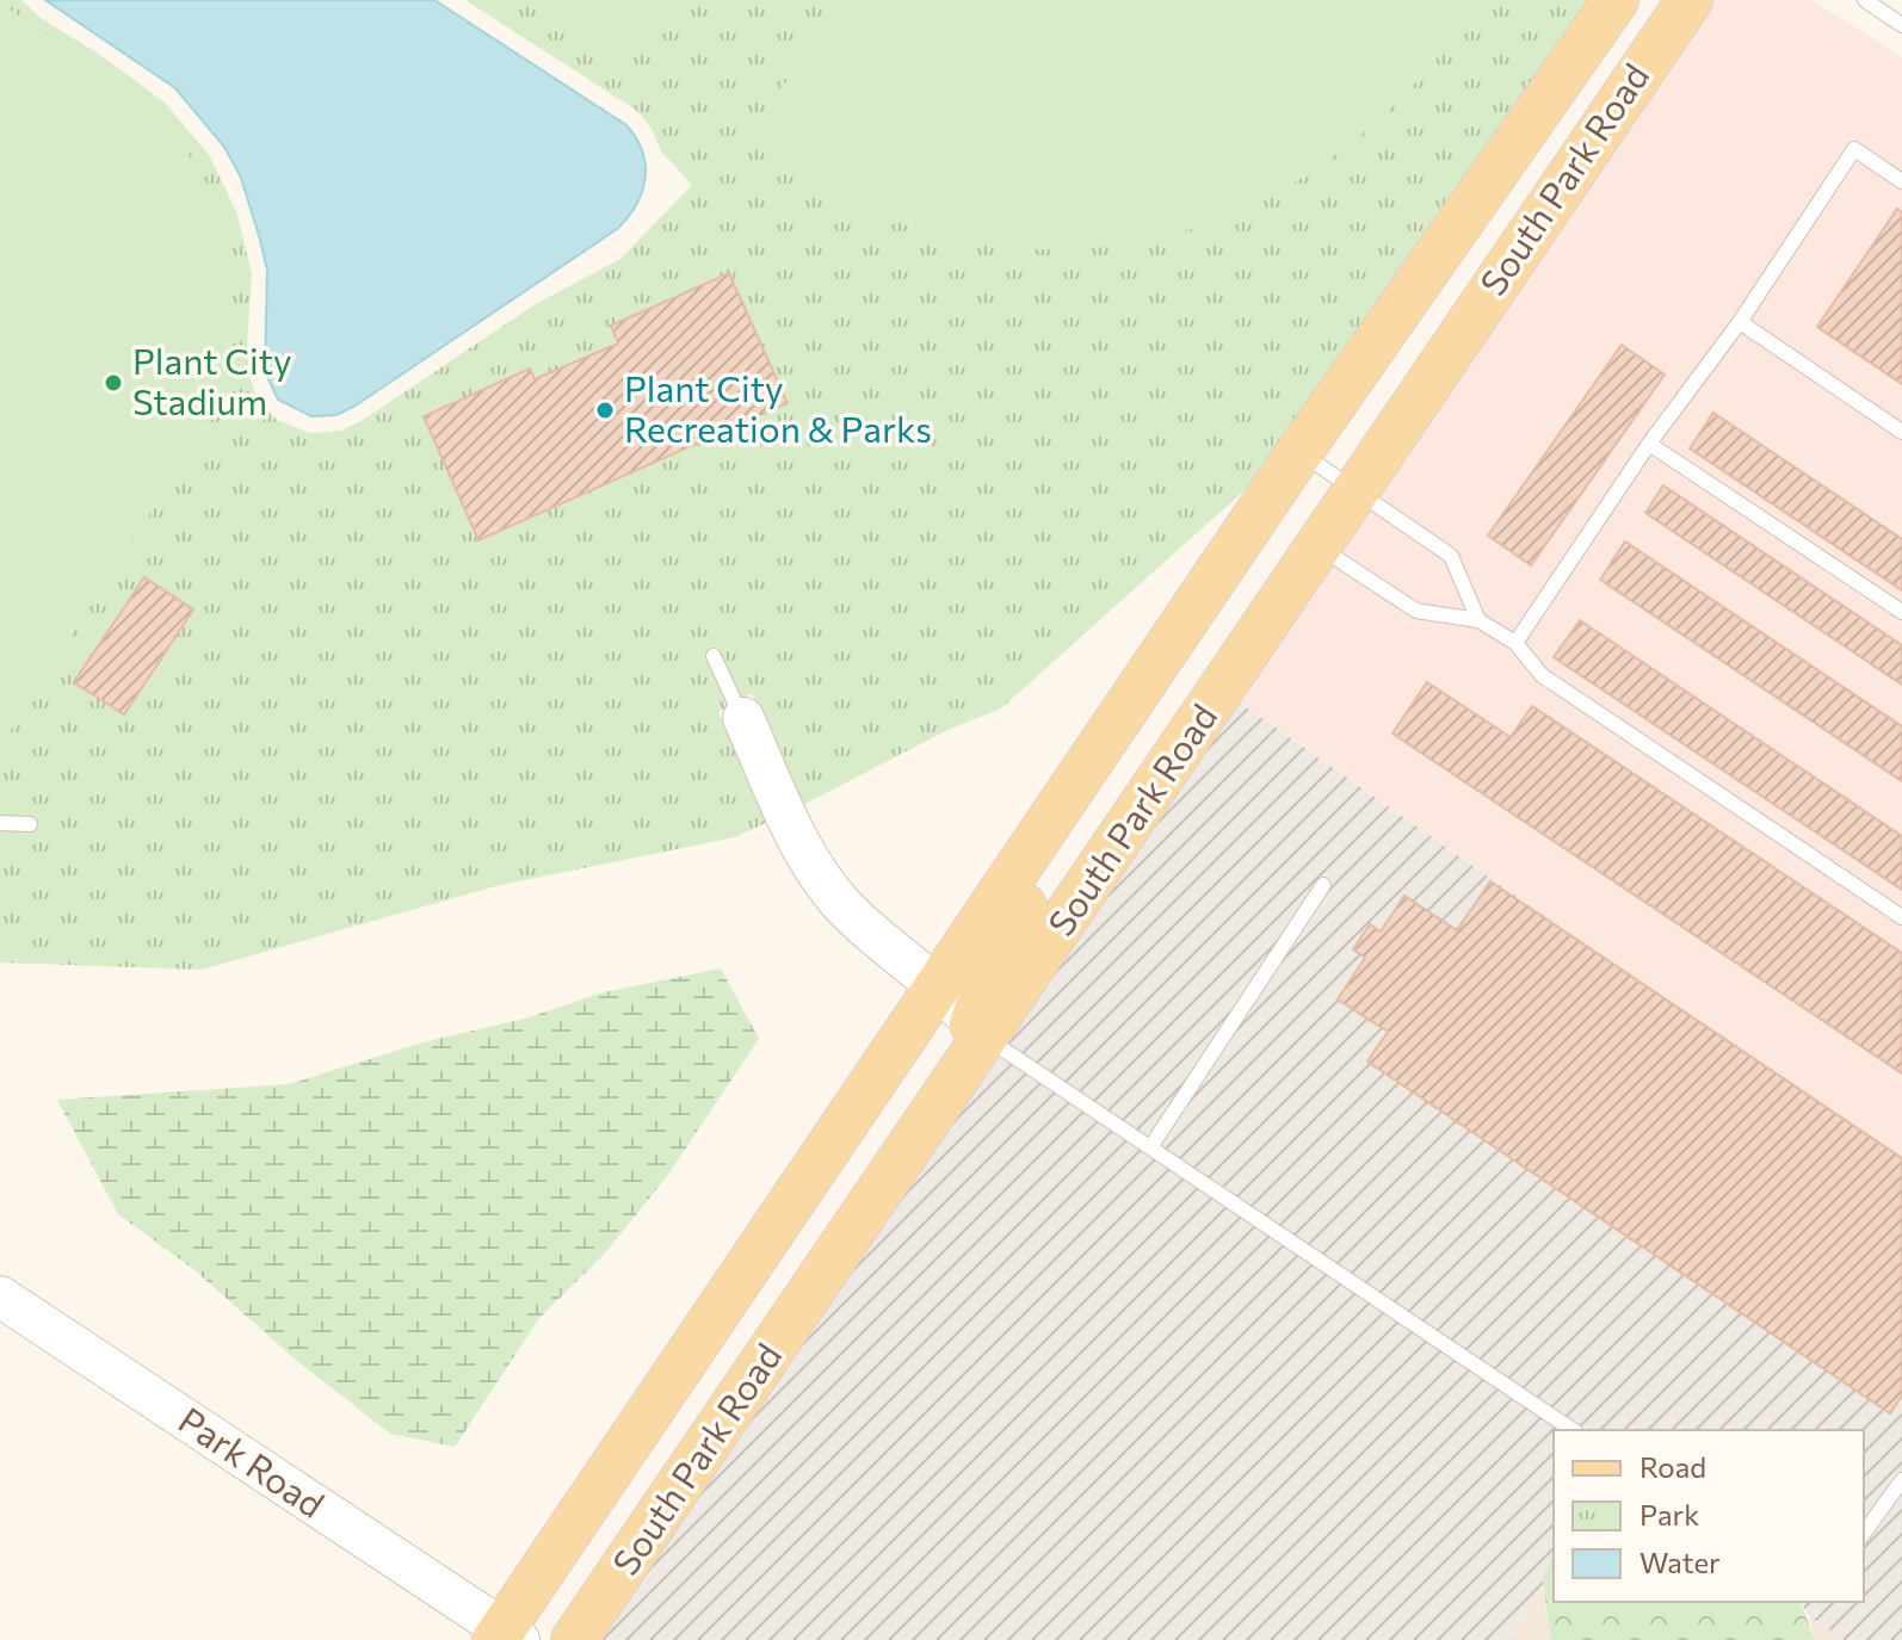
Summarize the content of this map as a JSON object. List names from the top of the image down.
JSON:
{
  "streets": {
    "main road": ["South Park Road"],
    "street": ["Park Road"]
  },
  "crossings": [
    ["South Park Road", "Park Road"]
  ],
  "places": ["Plant City Stadium", "Plant City Recreation & Parks"],
  "legend": ["Road", "Park", "Water"]
}
